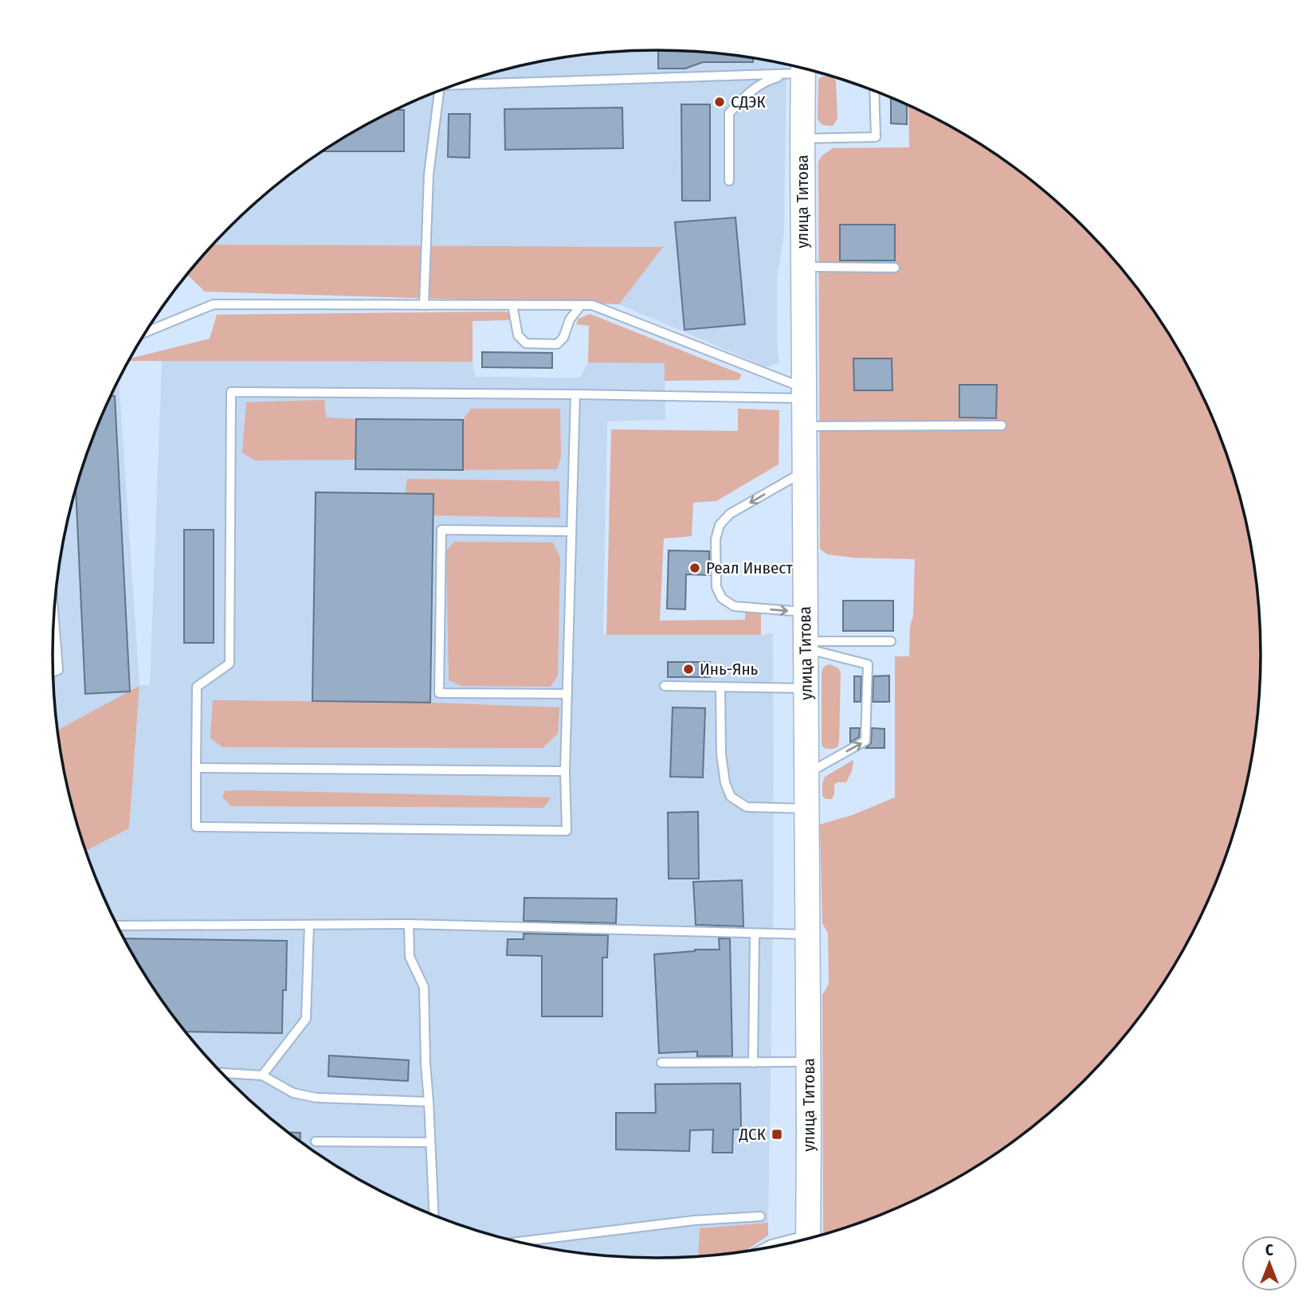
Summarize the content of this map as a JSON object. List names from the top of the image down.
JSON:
{
  "streets": {
    "main road": ["улица Титова"]
  },
  "places": {
    "other": ["СДЭК", "Реал Инвест", "Инь-Янь"],
    "transit": ["ДСК"]
  },
  "north": "top"
}
